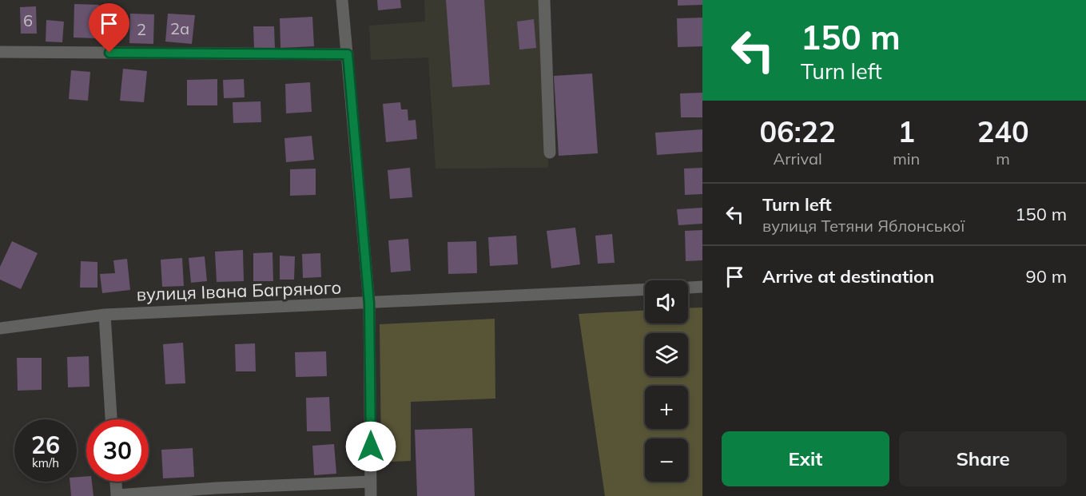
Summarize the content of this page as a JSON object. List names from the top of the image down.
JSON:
{
  "streets": {
    "street": ["вулиця Івана Багряного"]
  },
  "house_numbers": ["6", "2а", "2"],
  "page": {
    "turn": ["150 m", "Turn left"],
    "eta": [
      "06:22",
      "Arrival",
      "1",
      "min",
      "240",
      "m"
    ],
    "list": [
      {
        "name": "Turn left",
        "note": "вулиця Тетяни Яблонської",
        "value": "150 m"
      },
      {
        "name": "Arrive at destination",
        "value": "90 m"
      }
    ],
    "map_buttons": ["+", "−"],
    "speed": "26 km/h",
    "limit": "30",
    "buttons": ["Exit", "Share"]
  }
}
